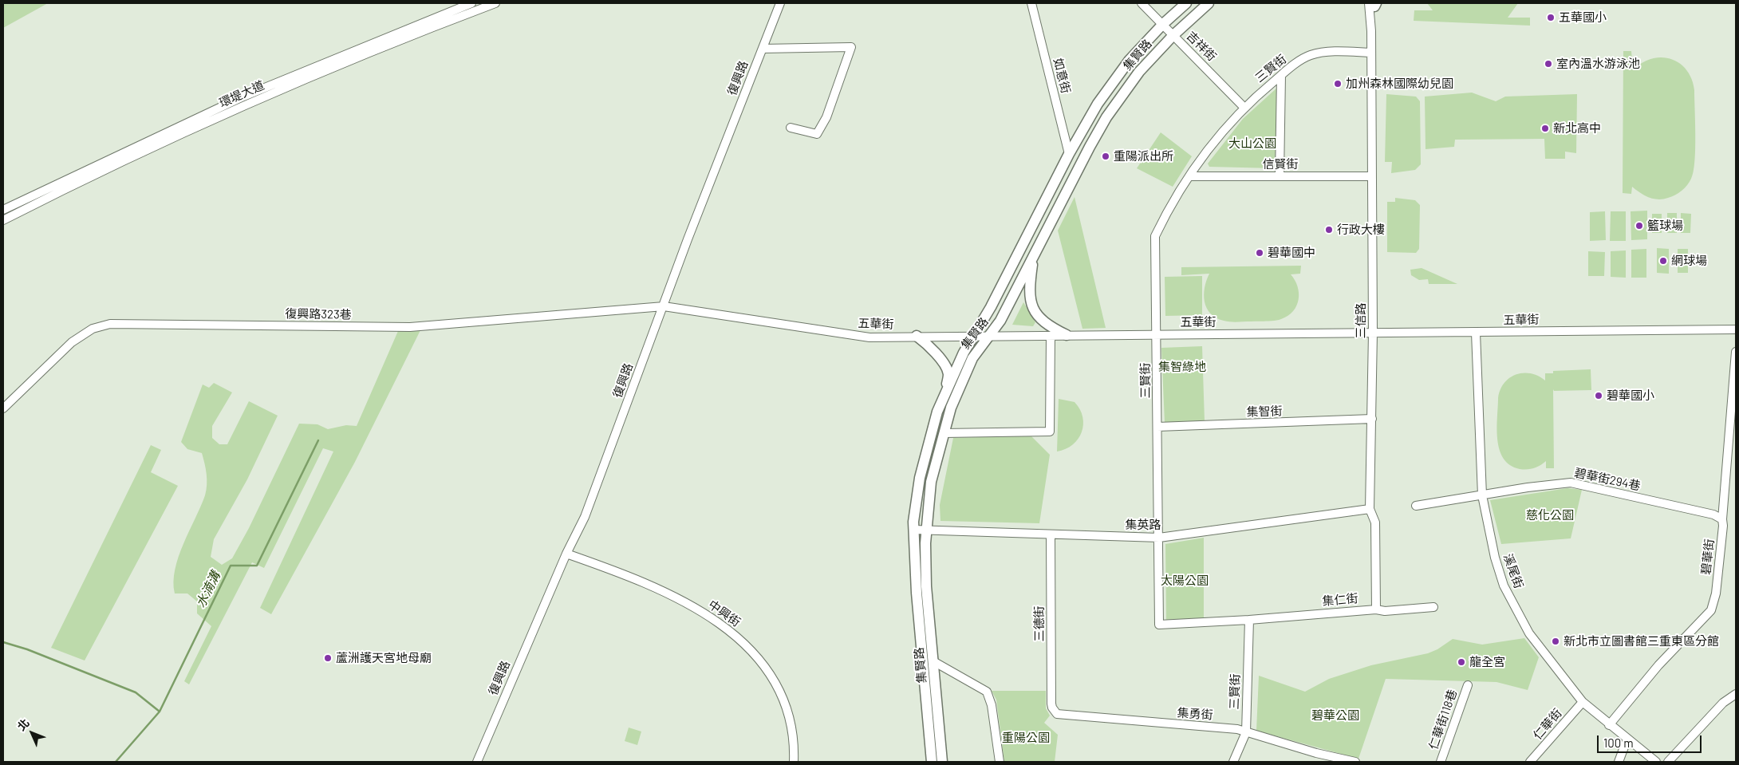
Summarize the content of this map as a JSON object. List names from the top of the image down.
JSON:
{
  "streets": {
    "main road": ["集賢路"],
    "street": [
      "吉祥街",
      "三賢街",
      "如意街",
      "復興路",
      "環堤大道",
      "信賢街",
      "復興路323巷",
      "五華街",
      "三信路",
      "集智街",
      "碧華街294巷",
      "集英路",
      "碧華街",
      "溪尾街",
      "集仁街",
      "中興街",
      "三德街",
      "集勇街",
      "仁華街118巷",
      "仁華街"
    ]
  },
  "crossings": [
    ["吉祥街", "集賢路"],
    ["吉祥街", "三賢街"],
    ["集賢路", "如意街"],
    ["集賢路", "五華街"],
    ["集賢路", "集英路"],
    ["三賢街", "信賢街"],
    ["三賢街", "五華街"],
    ["三賢街", "三信路"],
    ["三賢街", "集智街"],
    ["三賢街", "集英路"],
    ["三賢街", "集仁街"],
    ["三賢街", "集勇街"],
    ["復興路", "復興路323巷"],
    ["復興路", "五華街"],
    ["復興路", "中興街"],
    ["信賢街", "三信路"],
    ["復興路323巷", "五華街"],
    ["五華街", "三信路"],
    ["五華街", "溪尾街"],
    ["三信路", "集智街"],
    ["三信路", "集英路"],
    ["三信路", "集仁街"],
    ["碧華街294巷", "碧華街"],
    ["碧華街294巷", "溪尾街"],
    ["集英路", "三德街"],
    ["碧華街", "溪尾街"],
    ["溪尾街", "仁華街"],
    ["三德街", "集勇街"]
  ],
  "water": ["水湳溝"],
  "parks": [
    "大山公園",
    "集智綠地",
    "慈化公園",
    "太陽公園",
    "碧華公園",
    "重陽公園"
  ],
  "places": [
    "五華國小",
    "室內溫水游泳池",
    "加州森林國際幼兒園",
    "新北高中",
    "重陽派出所",
    "籃球場",
    "行政大樓",
    "碧華國中",
    "網球場",
    "碧華國小",
    "新北市立圖書館三重東區分館",
    "蘆洲護天宮地母廟",
    "龍全宮"
  ],
  "scale_bar": "100 m",
  "north": "top left"
}
